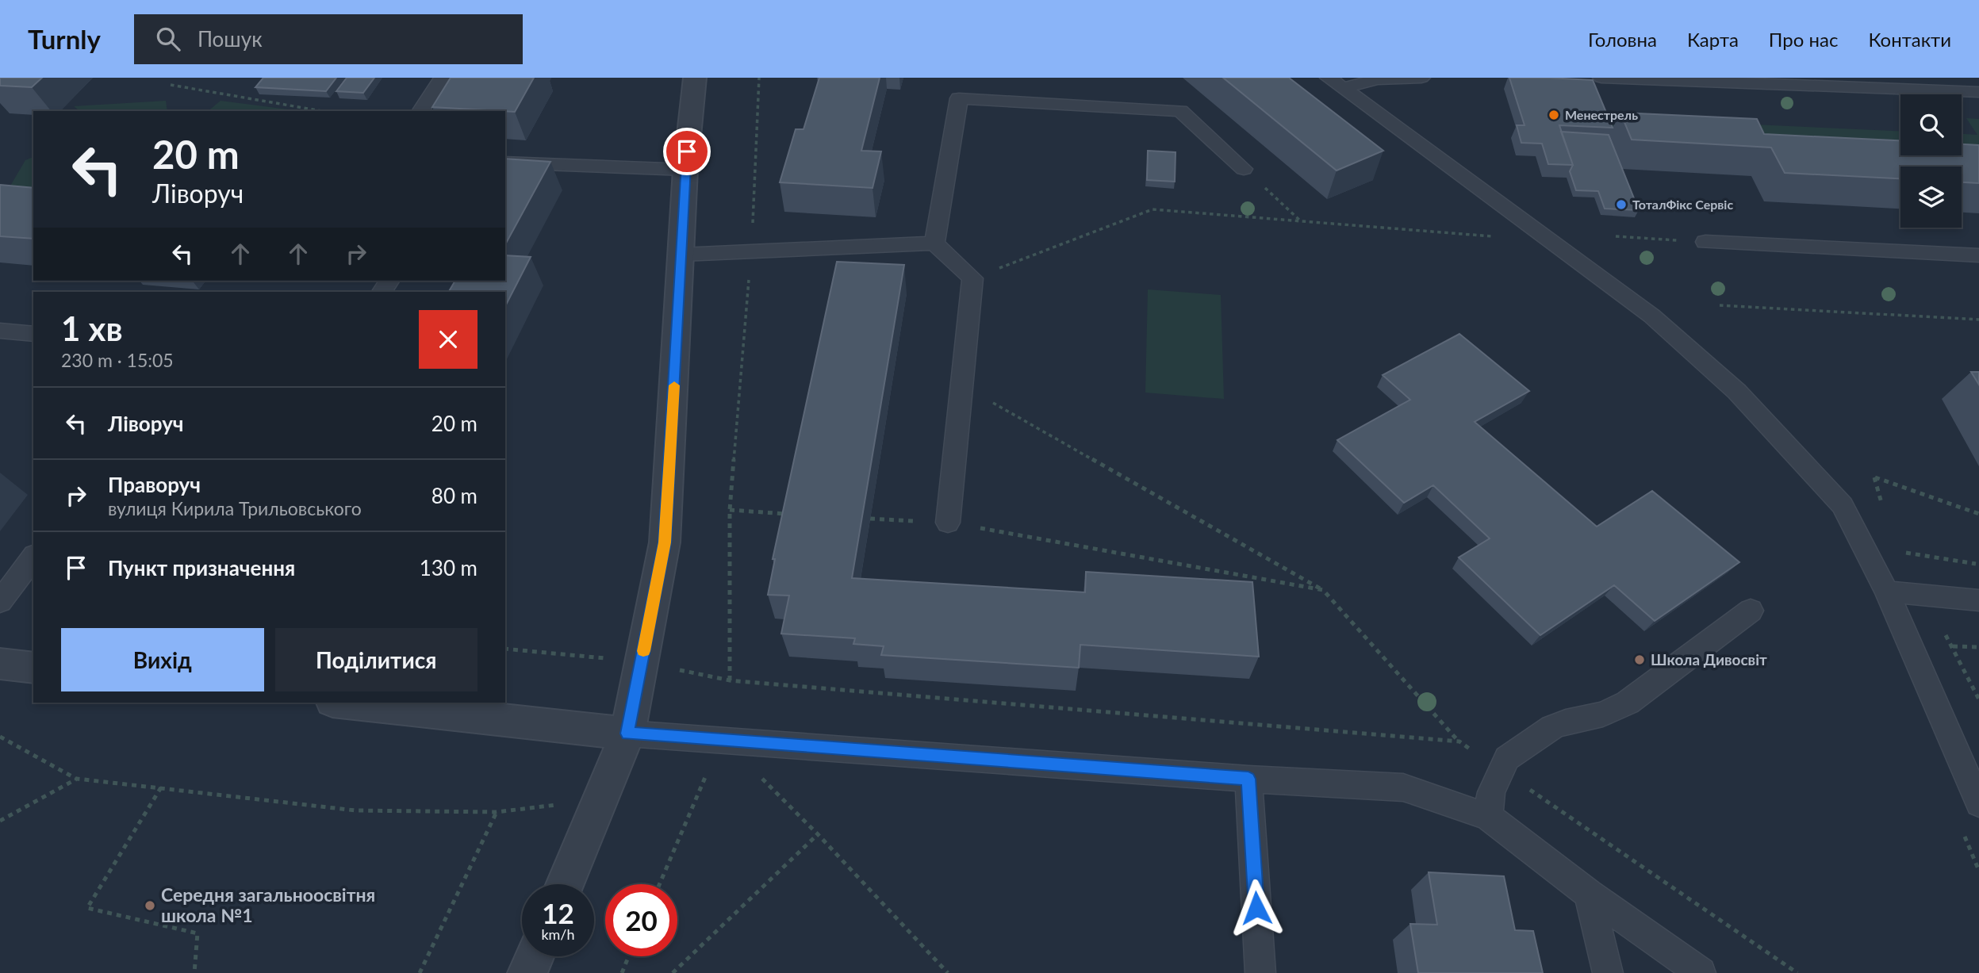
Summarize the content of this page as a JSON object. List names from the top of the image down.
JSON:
{
  "places": [
    "Менестрель",
    "ТоталФікс Сервіс",
    "Школа Дивосвіт",
    "Середня загальноосвітня школа №1"
  ],
  "page": {
    "header": "Turnly",
    "search": "Пошук",
    "nav": [
      "Головна",
      "Карта",
      "Про нас",
      "Контакти"
    ],
    "turn": ["20 m", "Ліворуч"],
    "heading": ["1 хв", "230 m · 15:05"],
    "list": [
      {
        "name": "Ліворуч",
        "value": "20 m"
      },
      {
        "name": "Праворуч",
        "note": "вулиця Кирила Трильовського",
        "value": "80 m"
      },
      {
        "name": "Пункт призначення",
        "value": "130 m"
      }
    ],
    "buttons": ["Вихід", "Поділитися"],
    "speed": "12 km/h",
    "limit": "20"
  }
}
